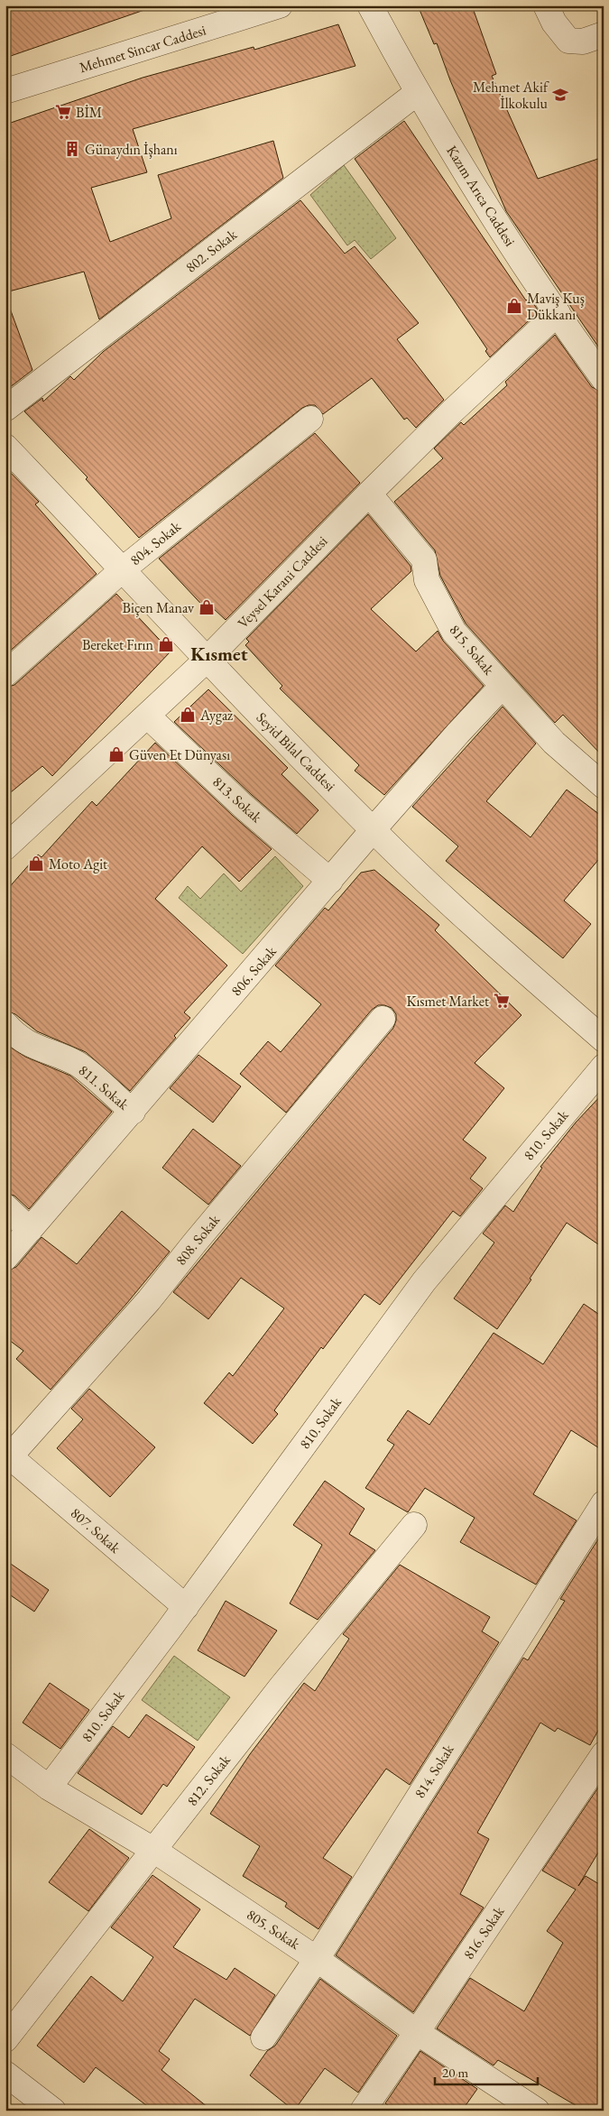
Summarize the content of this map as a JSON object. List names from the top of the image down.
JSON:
{
  "streets": {
    "street": [
      "Mehmet Sincar Caddesi",
      "Kazım Arıca Caddesi",
      "802. Sokak",
      "804. Sokak",
      "Veysel Karani Caddesi",
      "815. Sokak",
      "Seyid Bilal Caddesi",
      "813. Sokak",
      "806. Sokak",
      "811. Sokak",
      "810. Sokak",
      "808. Sokak",
      "807. Sokak",
      "814. Sokak",
      "812. Sokak",
      "805. Sokak",
      "816. Sokak"
    ]
  },
  "crossings": [
    ["Kazım Arıca Caddesi", "802. Sokak"],
    ["Kazım Arıca Caddesi", "Veysel Karani Caddesi"],
    ["804. Sokak", "Seyid Bilal Caddesi"],
    ["Veysel Karani Caddesi", "815. Sokak"],
    ["Veysel Karani Caddesi", "Seyid Bilal Caddesi"],
    ["Veysel Karani Caddesi", "813. Sokak"],
    ["815. Sokak", "806. Sokak"],
    ["Seyid Bilal Caddesi", "806. Sokak"],
    ["813. Sokak", "806. Sokak"],
    ["806. Sokak", "811. Sokak"],
    ["810. Sokak", "807. Sokak"],
    ["810. Sokak", "805. Sokak"],
    ["808. Sokak", "807. Sokak"],
    ["814. Sokak", "805. Sokak"],
    ["812. Sokak", "805. Sokak"],
    ["805. Sokak", "816. Sokak"]
  ],
  "districts": ["Kısmet"],
  "places": {
    "school or university": ["Mehmet Akif İlkokulu"],
    "supermarket": ["BİM", "Kısmet Market"],
    "building": ["Günaydın İşhanı"],
    "shop": [
      "Maviş Kuş Dükkanı",
      "Biçen Manav",
      "Bereket Fırın",
      "Aygaz",
      "Güven Et Dünyası",
      "Moto Agit"
    ]
  },
  "scale_bar": "20 m"
}
